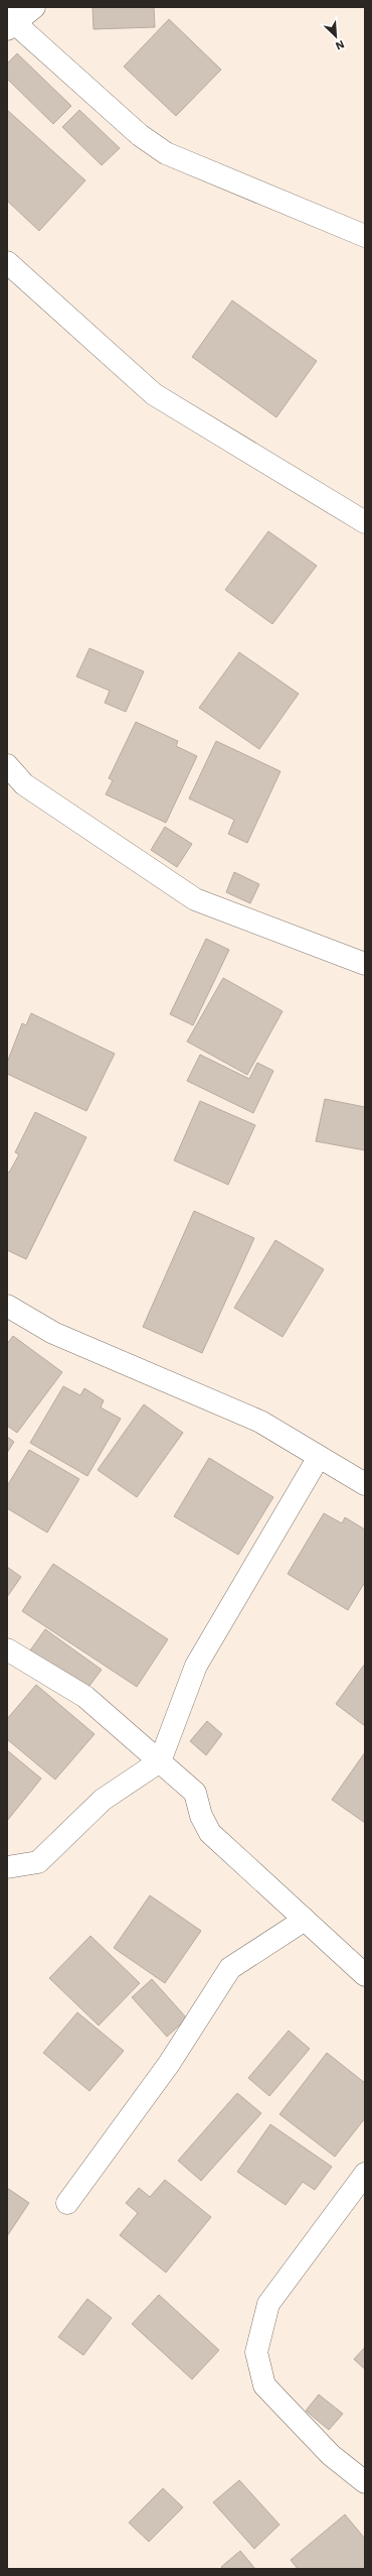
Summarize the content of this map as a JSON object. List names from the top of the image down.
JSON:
{
  "north": "bottom right"
}
